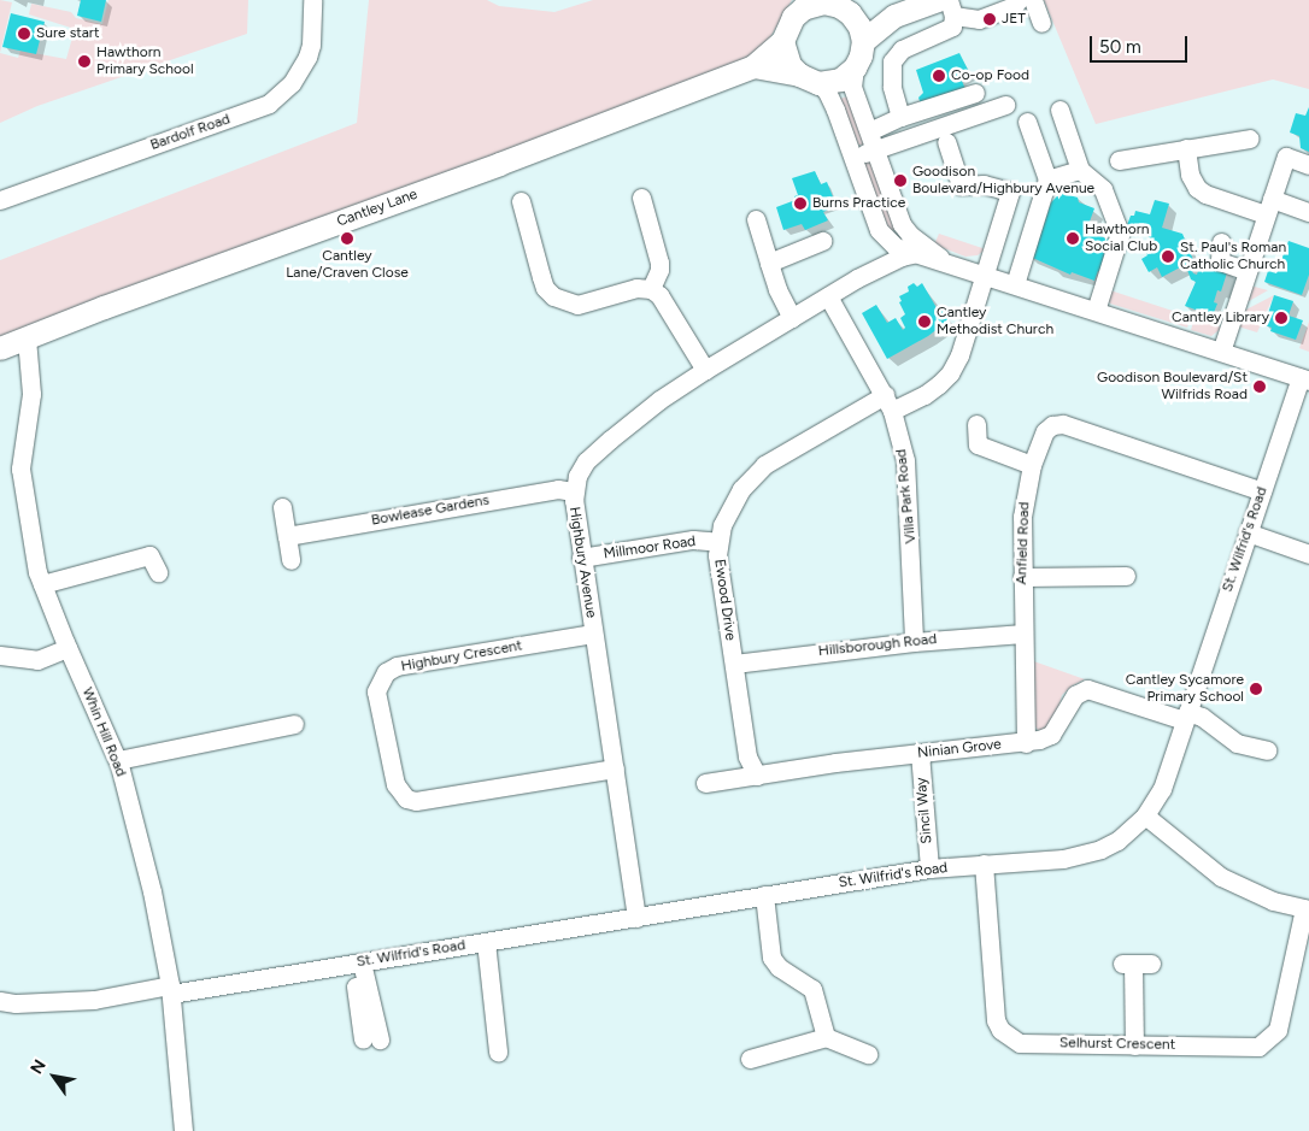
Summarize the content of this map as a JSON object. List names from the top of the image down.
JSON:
{
  "streets": {
    "main road": ["Cantley Lane"],
    "street": [
      "Bardolf Road",
      "Villa Park Road",
      "Bowlease Gardens",
      "St. Wilfrid's Road",
      "Anfield Road",
      "Millmoor Road",
      "Highbury Avenue",
      "Ewood Drive",
      "Hillsborough Road",
      "Highbury Crescent",
      "Whin Hill Road",
      "Ninian Grove",
      "Sincil Way",
      "Selhurst Crescent"
    ]
  },
  "crossings": [
    ["Cantley Lane", "Whin Hill Road"],
    ["Villa Park Road", "Highbury Avenue"],
    ["Villa Park Road", "Ewood Drive"],
    ["Villa Park Road", "Hillsborough Road"],
    ["Bowlease Gardens", "Highbury Avenue"],
    ["St. Wilfrid's Road", "Anfield Road"],
    ["St. Wilfrid's Road", "Highbury Avenue"],
    ["St. Wilfrid's Road", "Whin Hill Road"],
    ["St. Wilfrid's Road", "Ninian Grove"],
    ["St. Wilfrid's Road", "Sincil Way"],
    ["St. Wilfrid's Road", "Selhurst Crescent"],
    ["Anfield Road", "Hillsborough Road"],
    ["Anfield Road", "Ninian Grove"],
    ["Millmoor Road", "Highbury Avenue"],
    ["Millmoor Road", "Ewood Drive"],
    ["Highbury Avenue", "Highbury Crescent"],
    ["Ewood Drive", "Hillsborough Road"],
    ["Ewood Drive", "Ninian Grove"],
    ["Ninian Grove", "Sincil Way"]
  ],
  "places": [
    "JET",
    "Sure start",
    "Hawthorn Primary School",
    "Co-op Food",
    "Goodison Boulevard/Highbury Avenue",
    "Burns Practice",
    "Cantley Lane/Craven Close",
    "Hawthorn Social Club",
    "St. Paul's Roman Catholic Church",
    "Cantley Library",
    "Cantley Methodist Church",
    "Goodison Boulevard/St Wilfrids Road",
    "Cantley Sycamore Primary School"
  ],
  "scale_bar": "50 m",
  "north": "top left"
}
